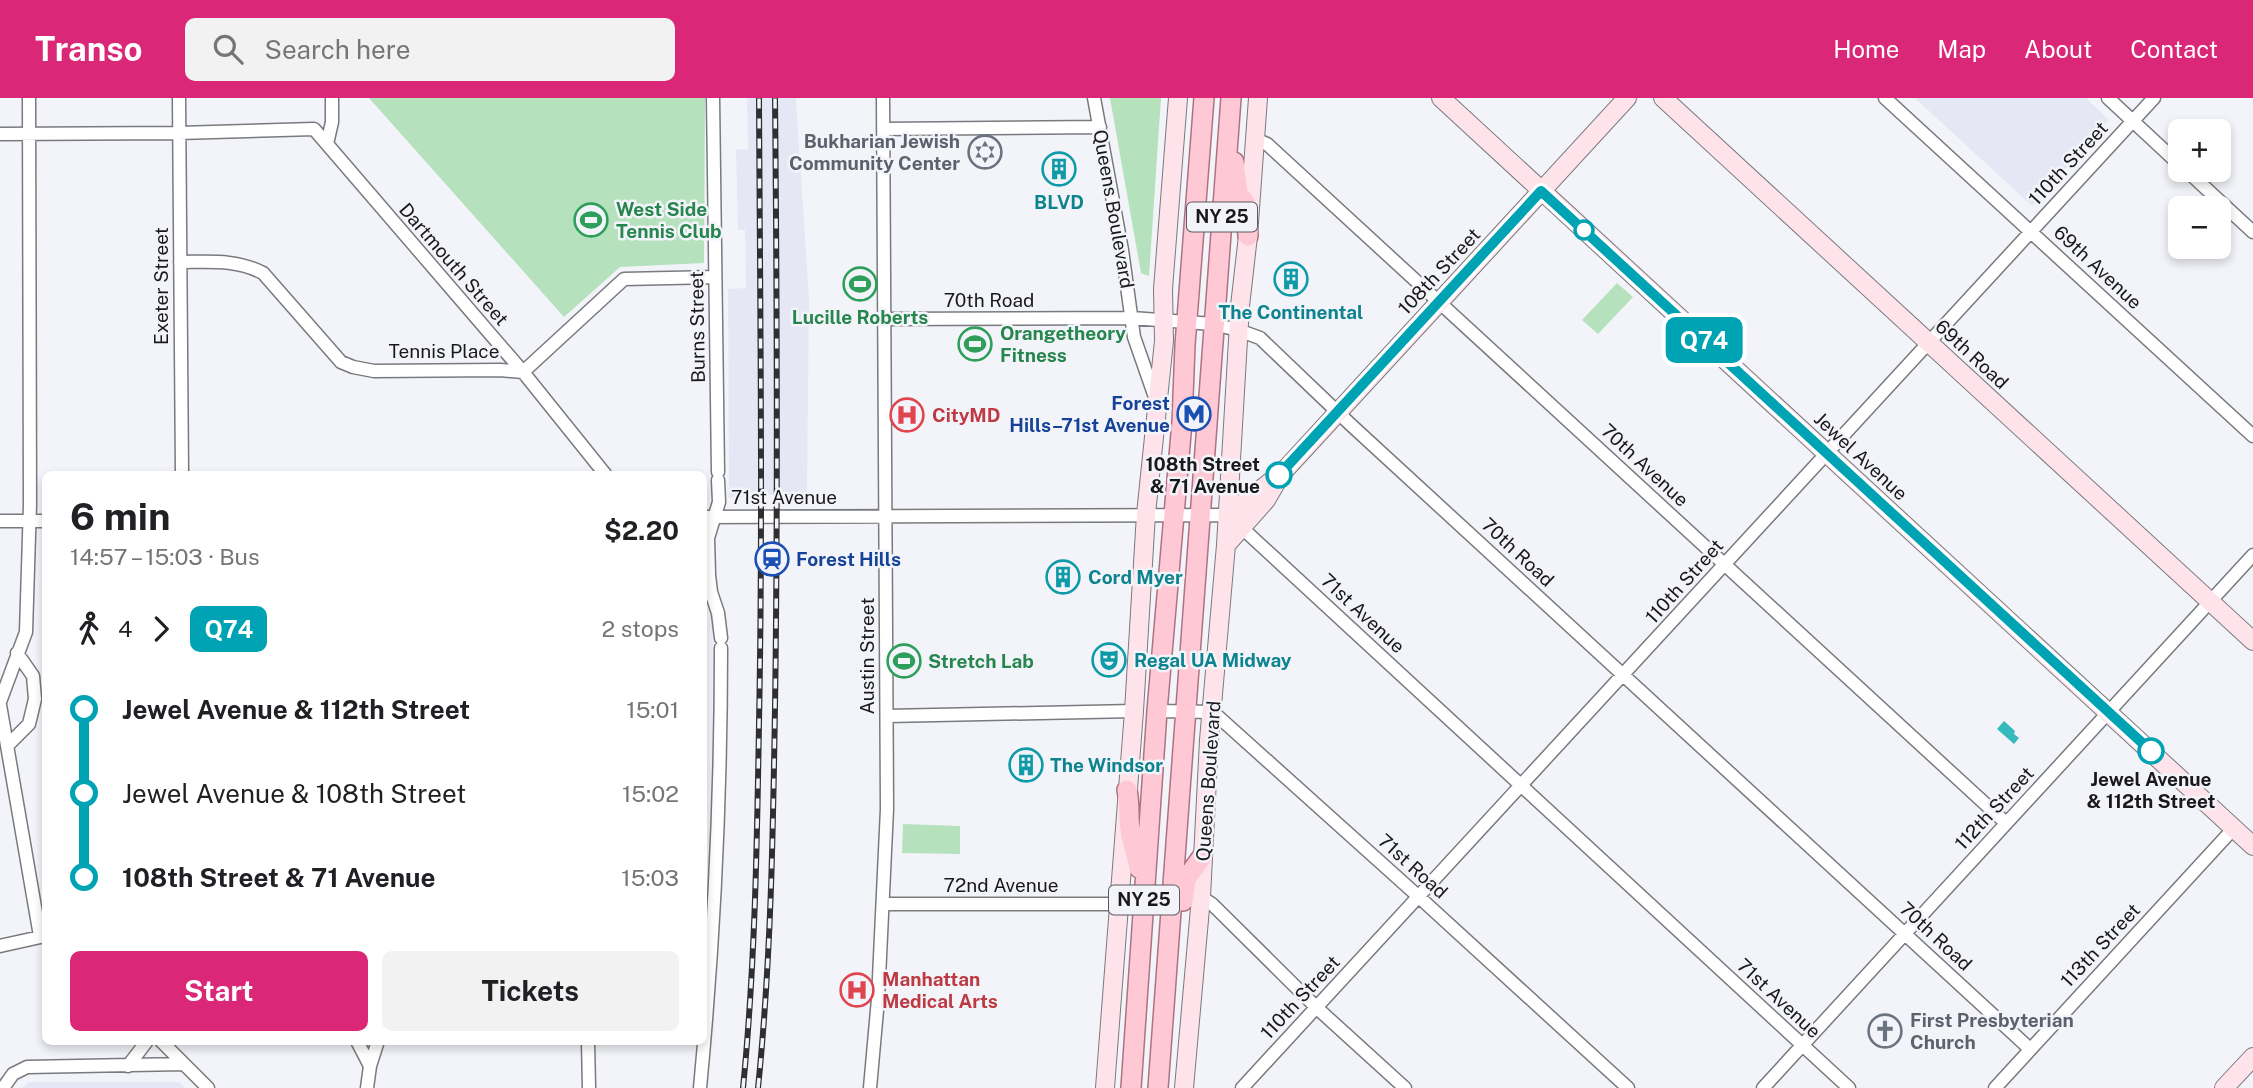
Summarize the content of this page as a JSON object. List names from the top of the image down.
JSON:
{
  "streets": {
    "main road": ["Queens Boulevard", "NY 25"],
    "street": [
      "110th Street",
      "Dartmouth Street",
      "69th Avenue",
      "108th Street",
      "Exeter Street",
      "70th Road",
      "Burns Street",
      "Tennis Place",
      "69th Road",
      "Jewel Avenue",
      "70th Avenue",
      "71st Avenue",
      "Austin Street",
      "112th Street",
      "71st Road",
      "72nd Avenue",
      "113th Street"
    ]
  },
  "crossings": [
    ["110th Street", "69th Avenue"],
    ["110th Street", "70th Road"],
    ["110th Street", "69th Road"],
    ["110th Street", "Jewel Avenue"],
    ["110th Street", "70th Avenue"],
    ["110th Street", "71st Avenue"],
    ["110th Street", "71st Road"],
    ["Queens Boulevard", "108th Street"],
    ["Queens Boulevard", "70th Road"],
    ["Queens Boulevard", "70th Avenue"],
    ["Queens Boulevard", "71st Avenue"],
    ["Queens Boulevard", "71st Road"],
    ["Queens Boulevard", "72nd Avenue"],
    ["NY 25", "70th Road"],
    ["NY 25", "71st Avenue"],
    ["Dartmouth Street", "Exeter Street"],
    ["Dartmouth Street", "Tennis Place"],
    ["108th Street", "70th Road"],
    ["108th Street", "Jewel Avenue"],
    ["108th Street", "70th Avenue"],
    ["108th Street", "71st Avenue"],
    ["Exeter Street", "Tennis Place"],
    ["70th Road", "Austin Street"],
    ["70th Road", "112th Street"],
    ["70th Road", "113th Street"],
    ["Burns Street", "Tennis Place"],
    ["Burns Street", "71st Avenue"],
    ["69th Road", "112th Street"],
    ["Jewel Avenue", "112th Street"],
    ["Jewel Avenue", "113th Street"],
    ["70th Avenue", "112th Street"],
    ["71st Avenue", "Austin Street"],
    ["71st Avenue", "112th Street"],
    ["Austin Street", "72nd Avenue"]
  ],
  "places": {
    "synagogue": ["Bukharian Jewish Community Center"],
    "building": [
      "BLVD",
      "The Continental",
      "Cord Myer",
      "The Windsor"
    ],
    "sports": [
      "West Side Tennis Club",
      "Lucille Roberts",
      "Orangetheory Fitness",
      "Stretch Lab"
    ],
    "metro station": ["Forest Hills–71st Avenue"],
    "hospital": ["CityMD", "Manhattan Medical Arts"],
    "other": ["108th Street & 71 Avenue", "Jewel Avenue & 112th Street"],
    "station": ["Forest Hills"],
    "theatre": ["Regal UA Midway"],
    "church": ["First Presbyterian Church"]
  },
  "lines": ["bus line Q74"],
  "page": {
    "header": "Transo",
    "search": "Search here",
    "nav": [
      "Home",
      "Map",
      "About",
      "Contact"
    ],
    "on_map": "Q74",
    "map_buttons": ["+", "−"],
    "heading": ["6 min", "14:57 – 15:03 · Bus", "$2.20"],
    "legs": ["4", "Q74", "2 stops"],
    "list": [
      {
        "name": "Jewel Avenue & 112th Street",
        "value": "15:01"
      },
      {
        "name": "Jewel Avenue & 108th Street",
        "value": "15:02"
      },
      {
        "name": "108th Street & 71 Avenue",
        "value": "15:03"
      }
    ],
    "buttons": ["Start", "Tickets"]
  }
}
